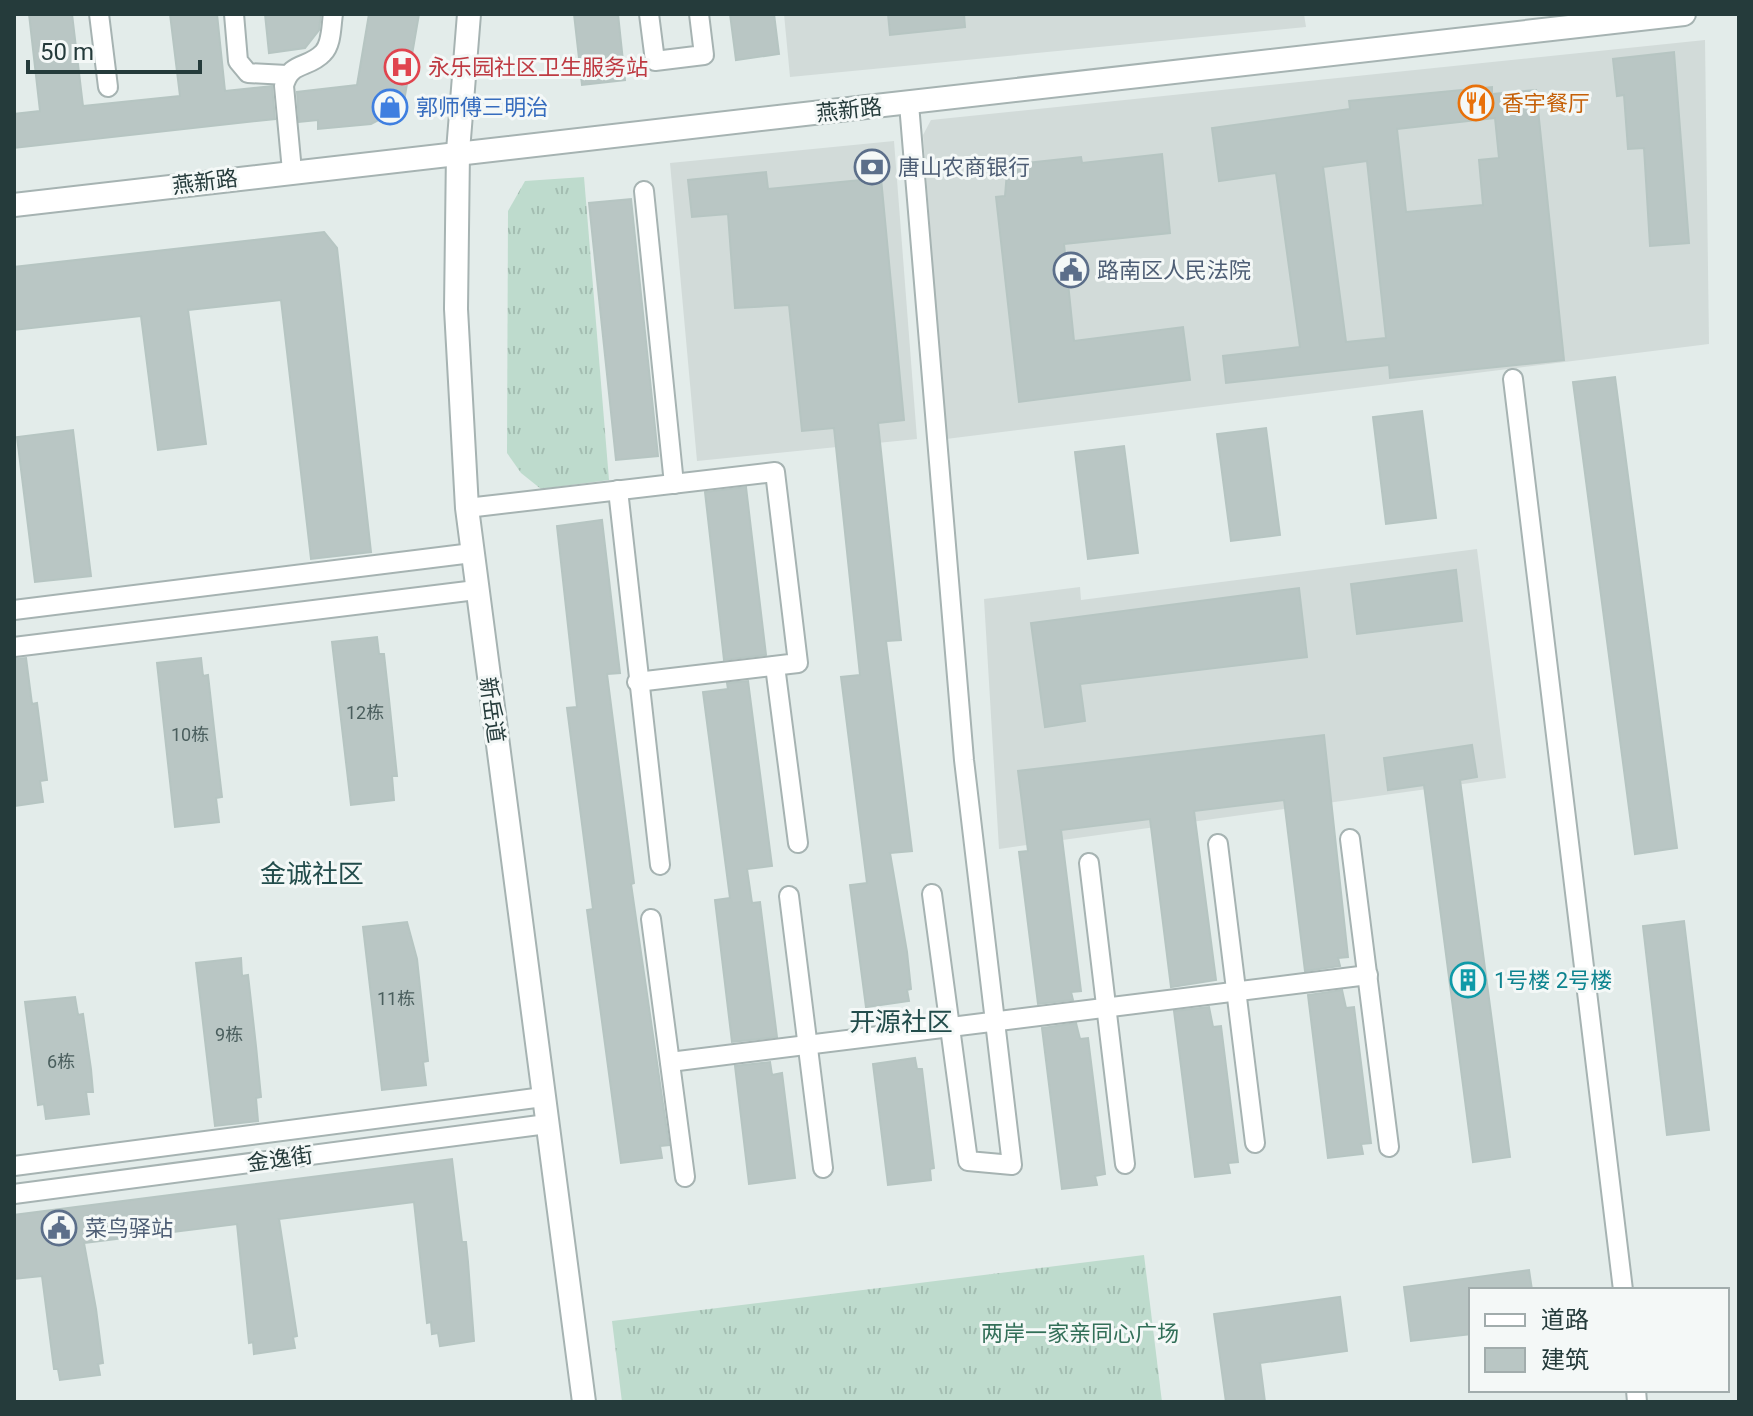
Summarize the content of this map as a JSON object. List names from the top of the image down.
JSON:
{
  "streets": {
    "street": ["燕新路", "新岳道", "金逸街"]
  },
  "crossings": [
    ["燕新路", "新岳道"],
    ["新岳道", "金逸街"]
  ],
  "districts": ["金诚社区", "开源社区"],
  "parks": ["两岸一家亲同心广场"],
  "places": {
    "hospital": ["永乐园社区卫生服务站"],
    "restaurant": ["香宇餐厅"],
    "shop": ["郭师傅三明治"],
    "bank": ["唐山农商银行"],
    "public building": ["路南区人民法院", "菜鸟驿站"],
    "building": ["1号楼 2号楼"]
  },
  "house_numbers": [
    "12栋",
    "10栋",
    "11栋",
    "9栋",
    "6栋"
  ],
  "legend": ["道路", "建筑"],
  "scale_bar": "50 m"
}
